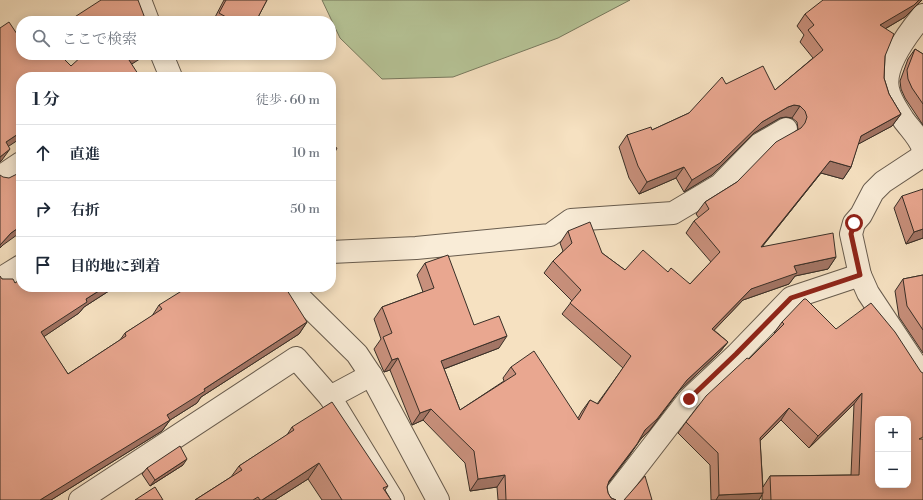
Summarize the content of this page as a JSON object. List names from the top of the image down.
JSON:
{
  "page": {
    "search": "ここで検索",
    "heading": ["1 分", "徒歩 · 60 m"],
    "list": [
      ["直進", "10 m"],
      ["右折", "50 m"],
      "目的地に到着"
    ],
    "map_buttons": ["+", "−"]
  }
}
